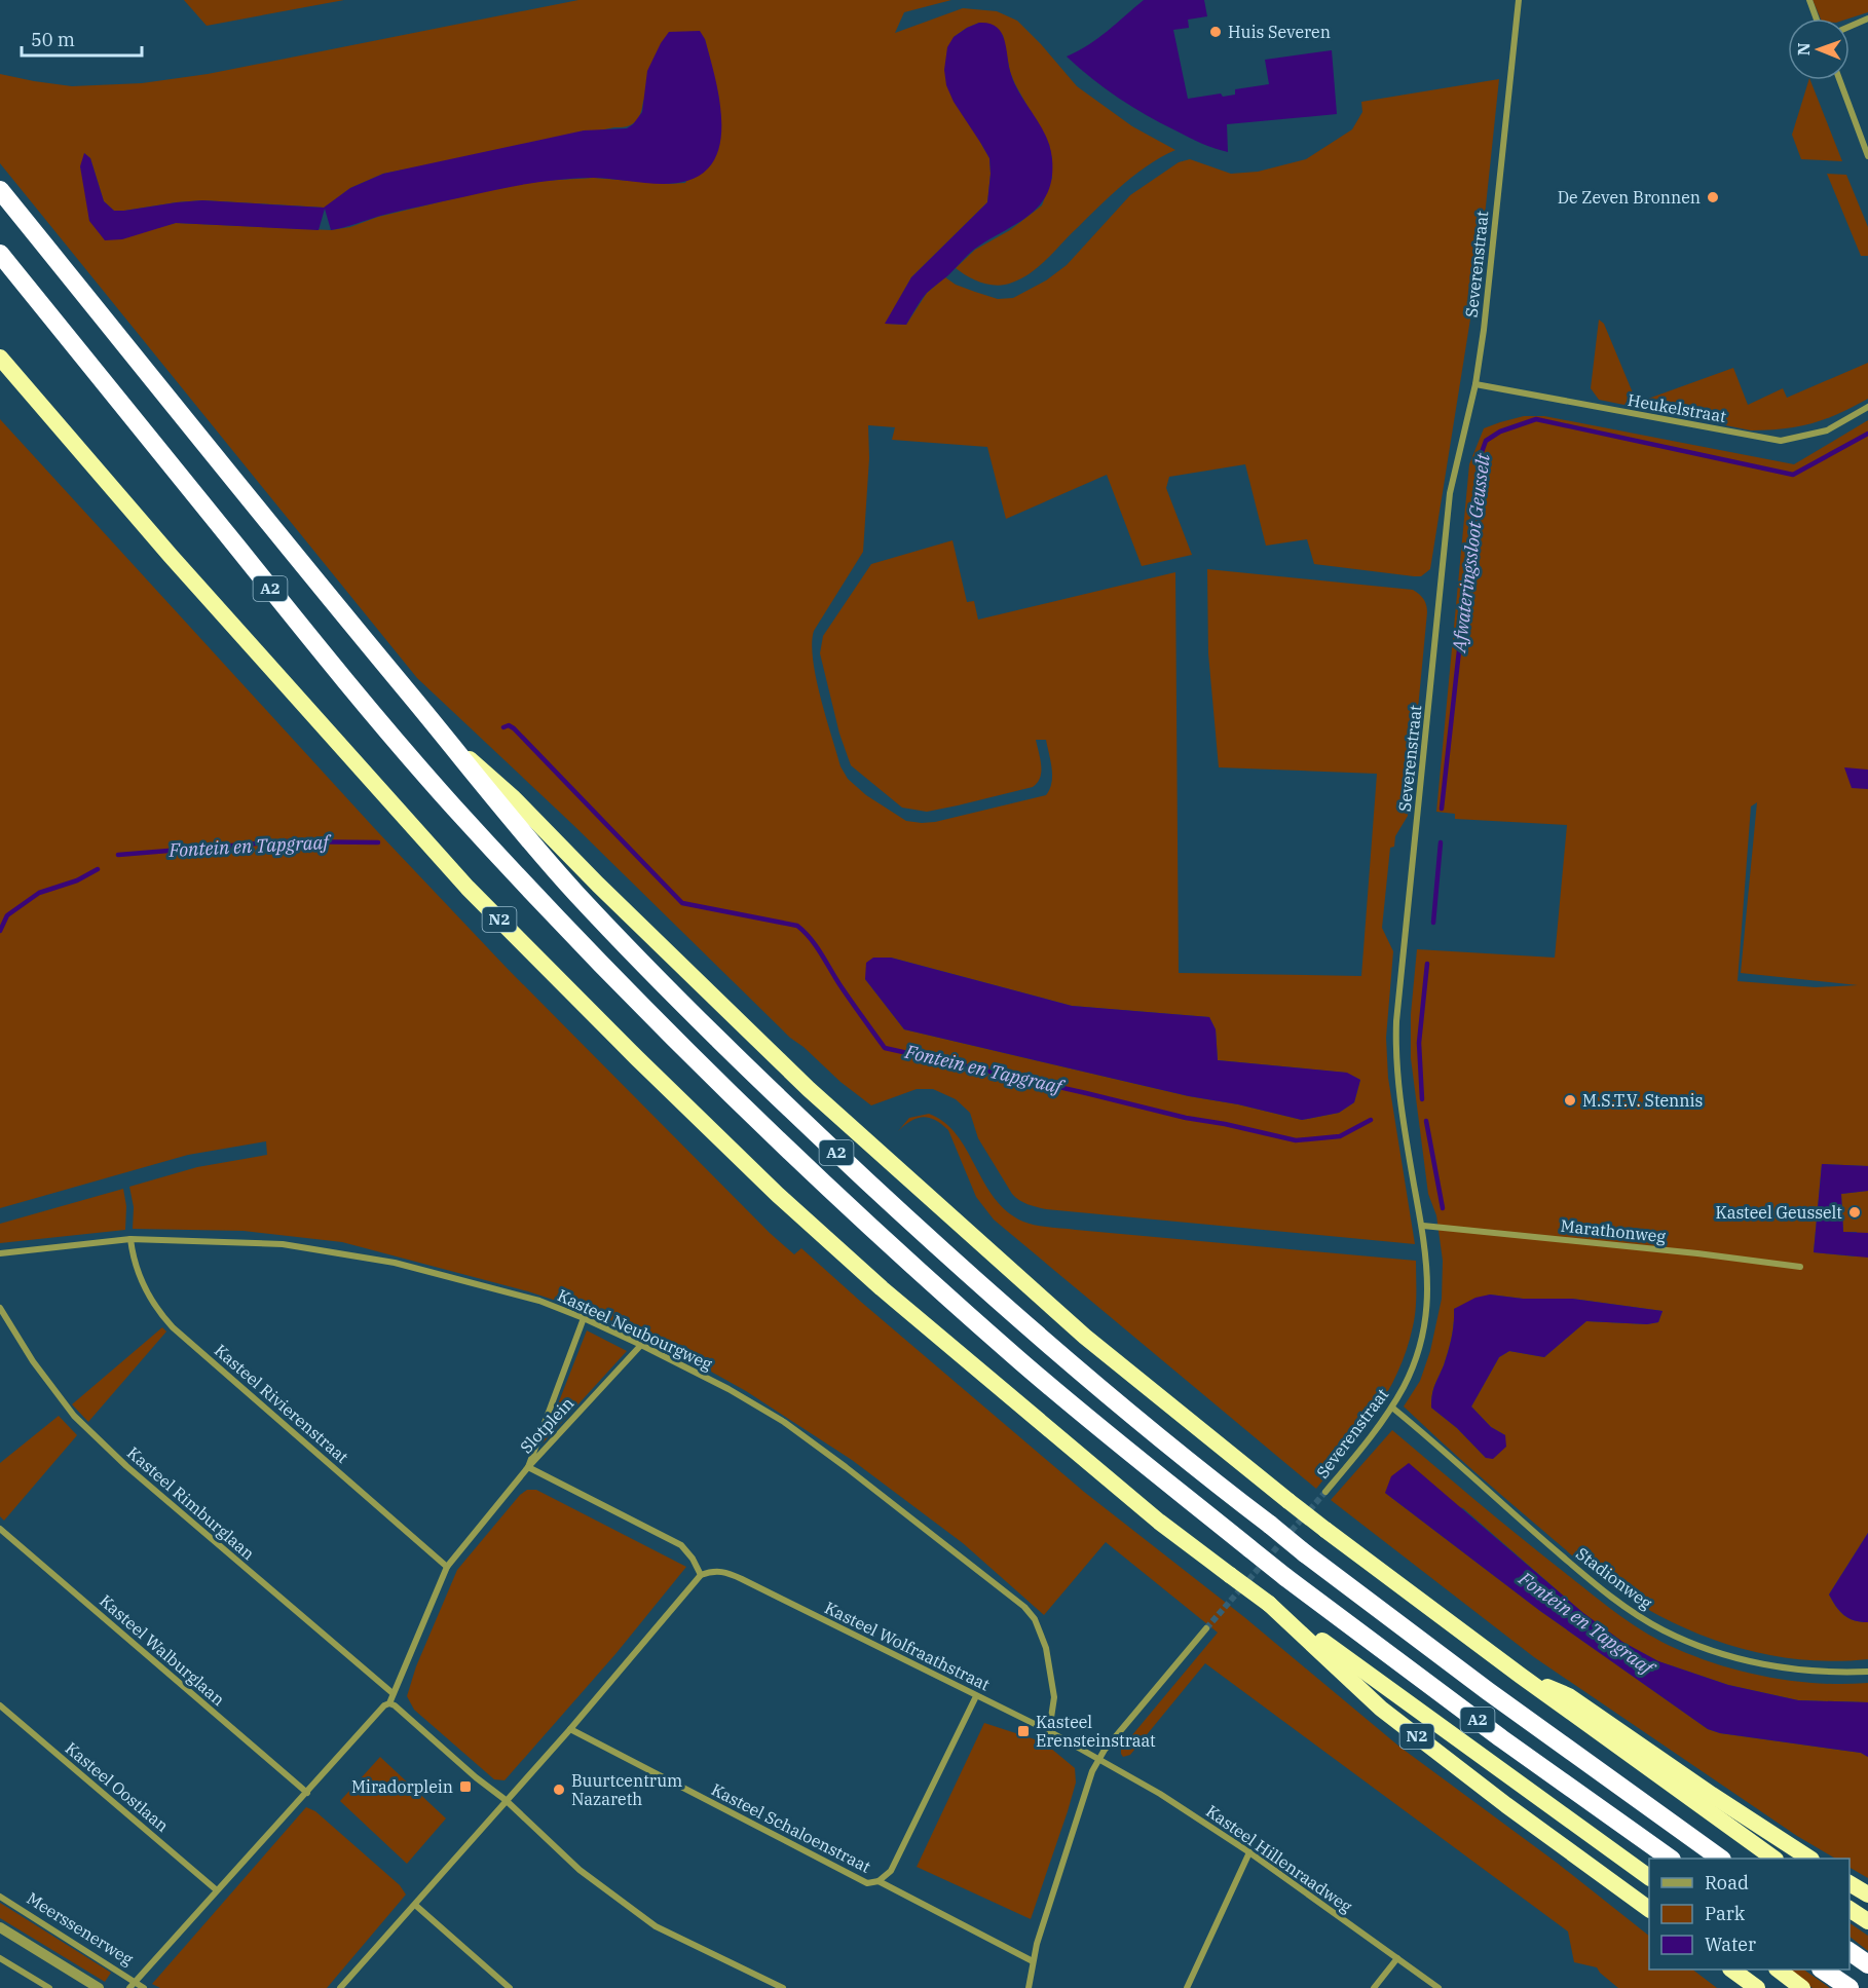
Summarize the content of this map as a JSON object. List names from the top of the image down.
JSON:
{
  "streets": {
    "highway": ["A2", "N2"],
    "street": [
      "Severenstraat",
      "Heukelstraat",
      "Marathonweg",
      "Kasteel Neubourgweg",
      "Kasteel Rivierenstraat",
      "Slotplein",
      "Kasteel Rimburglaan",
      "Stadionweg",
      "Kasteel Wolfraathstraat",
      "Kasteel Walburglaan",
      "Kasteel Oostlaan",
      "Kasteel Schaloenstraat",
      "Kasteel Hillenraadweg",
      "Meerssenerweg"
    ]
  },
  "crossings": [
    ["Severenstraat", "Heukelstraat"],
    ["Severenstraat", "Marathonweg"],
    ["Severenstraat", "Stadionweg"],
    ["Kasteel Neubourgweg", "Kasteel Rivierenstraat"],
    ["Kasteel Neubourgweg", "Slotplein"],
    ["Kasteel Neubourgweg", "Kasteel Wolfraathstraat"],
    ["Kasteel Wolfraathstraat", "Kasteel Hillenraadweg"]
  ],
  "water": ["Afwateringssloot Geusselt", "Fontein en Tapgraaf"],
  "places": {
    "other": [
      "Huis Severen",
      "De Zeven Bronnen",
      "M.S.T.V. Stennis",
      "Kasteel Geusselt",
      "Buurtcentrum Nazareth"
    ],
    "transit": ["Kasteel Erensteinstraat", "Miradorplein"]
  },
  "legend": ["Road", "Park", "Water"],
  "scale_bar": "50 m",
  "north": "left"
}
